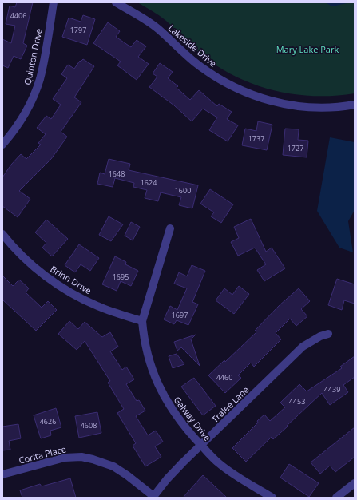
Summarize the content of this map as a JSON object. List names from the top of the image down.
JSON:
{
  "streets": {
    "street": [
      "Lakeside Drive",
      "Quinton Drive",
      "Brinn Drive",
      "Tralee Lane",
      "Galway Drive",
      "Corita Place"
    ]
  },
  "crossings": [
    ["Brinn Drive", "Galway Drive"],
    ["Tralee Lane", "Galway Drive"],
    ["Tralee Lane", "Corita Place"]
  ],
  "parks": ["Mary Lake Park"],
  "house_numbers": [
    "4406",
    "1797",
    "1737",
    "1727",
    "1648",
    "1624",
    "1600",
    "1695",
    "1697",
    "4460",
    "4439",
    "4453",
    "4626",
    "4608"
  ]
}
